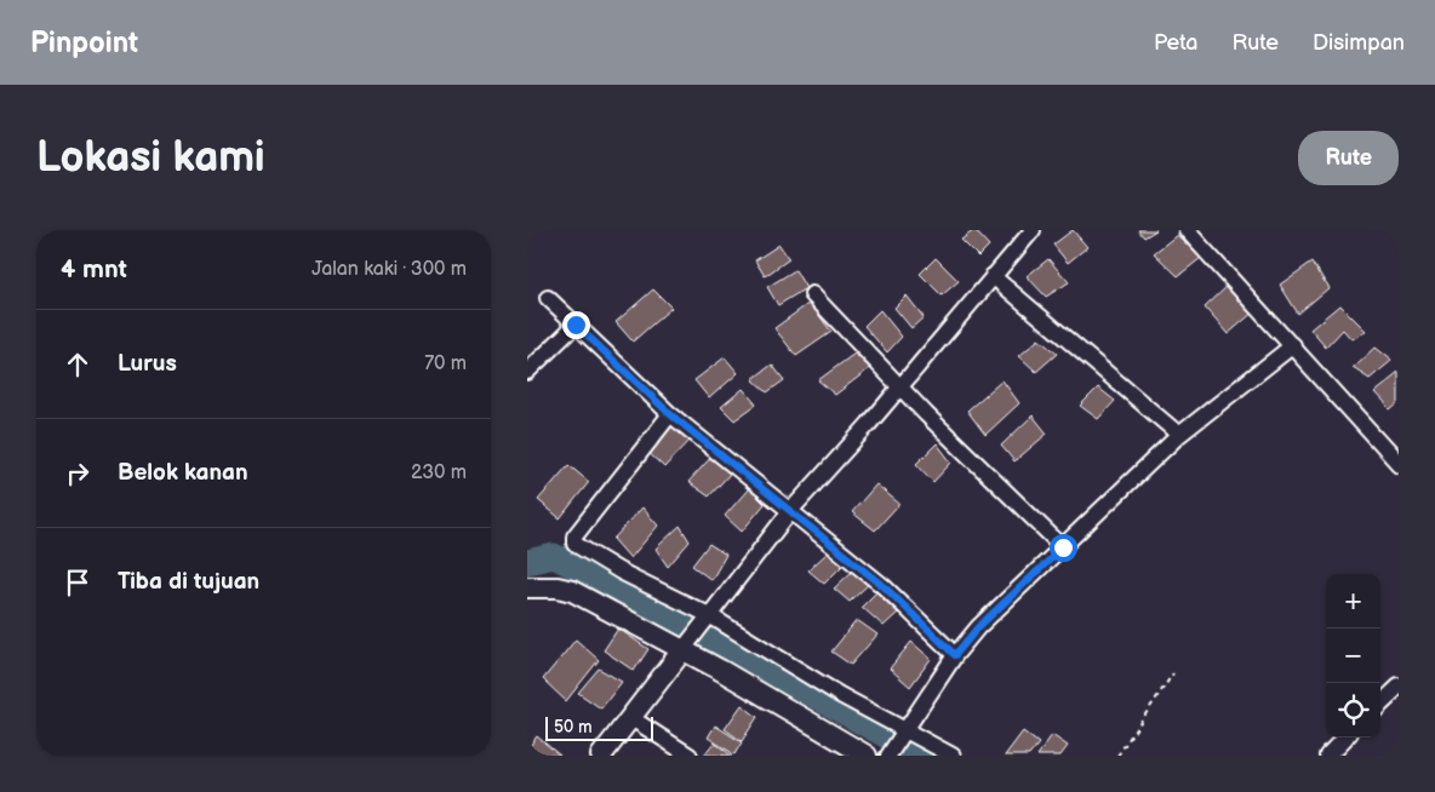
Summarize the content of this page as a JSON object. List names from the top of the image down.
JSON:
{
  "scale_bar": "50 m",
  "page": {
    "header": "Pinpoint",
    "nav": ["Peta", "Rute", "Disimpan"],
    "buttons": "Rute",
    "title": "Lokasi kami",
    "heading": ["4 mnt", "Jalan kaki · 300 m"],
    "list": [
      ["Lurus", "70 m"],
      ["Belok kanan", "230 m"],
      "Tiba di tujuan"
    ],
    "map_buttons": ["+", "−"],
    "scale": "50 m"
  }
}
